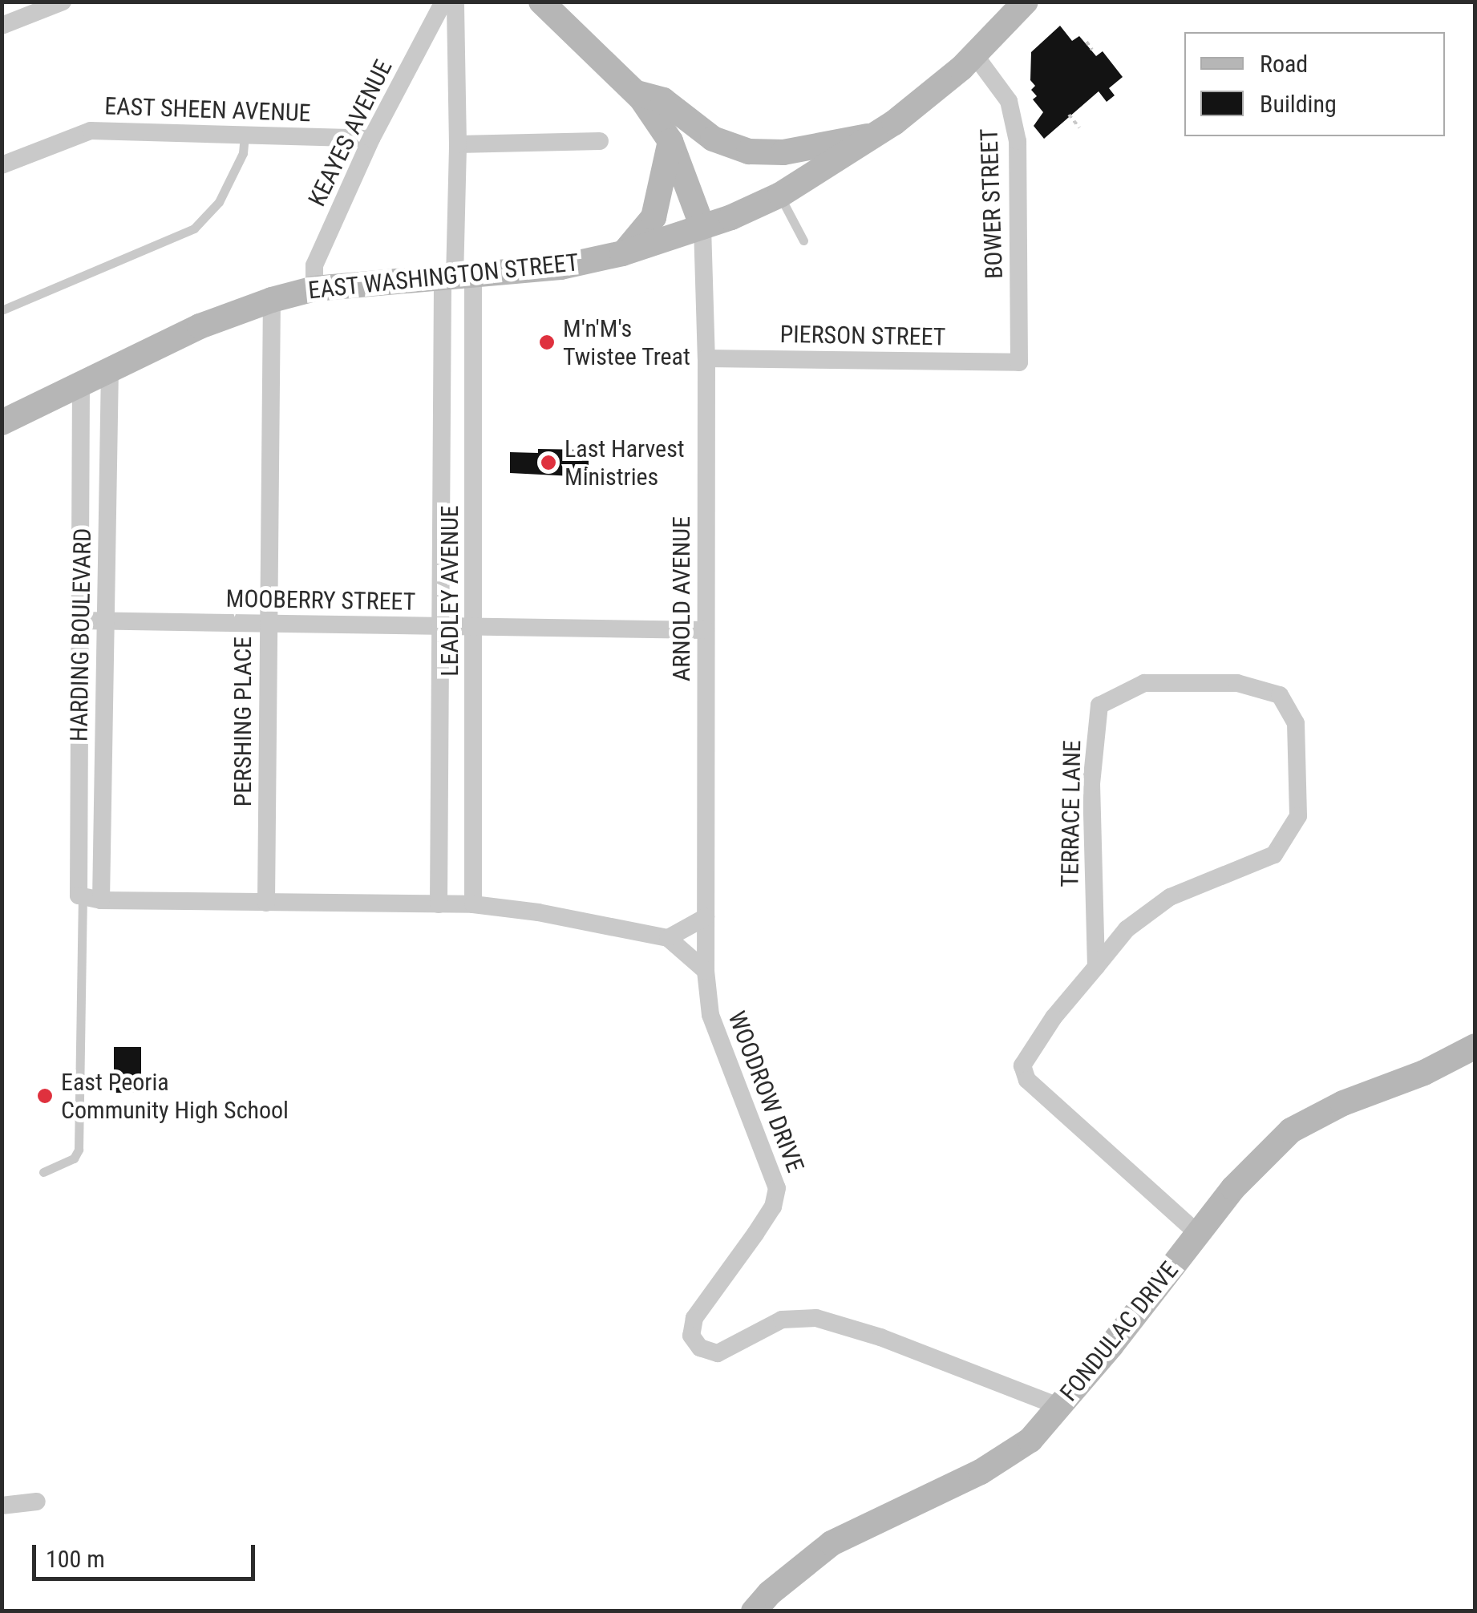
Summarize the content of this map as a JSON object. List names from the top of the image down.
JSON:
{
  "streets": {
    "main road": ["EAST WASHINGTON STREET", "FONDULAC DRIVE"],
    "street": [
      "EAST SHEEN AVENUE",
      "KEAYES AVENUE",
      "BOWER STREET",
      "PIERSON STREET",
      "LEADLEY AVENUE",
      "ARNOLD AVENUE",
      "MOOBERRY STREET",
      "HARDING BOULEVARD",
      "PERSHING PLACE",
      "TERRACE LANE",
      "WOODROW DRIVE"
    ]
  },
  "crossings": [
    ["EAST SHEEN AVENUE", "KEAYES AVENUE"],
    ["KEAYES AVENUE", "EAST WASHINGTON STREET"],
    ["KEAYES AVENUE", "LEADLEY AVENUE"],
    ["BOWER STREET", "EAST WASHINGTON STREET"],
    ["BOWER STREET", "PIERSON STREET"],
    ["EAST WASHINGTON STREET", "LEADLEY AVENUE"],
    ["EAST WASHINGTON STREET", "ARNOLD AVENUE"],
    ["EAST WASHINGTON STREET", "HARDING BOULEVARD"],
    ["EAST WASHINGTON STREET", "PERSHING PLACE"],
    ["PIERSON STREET", "ARNOLD AVENUE"],
    ["LEADLEY AVENUE", "MOOBERRY STREET"],
    ["ARNOLD AVENUE", "MOOBERRY STREET"],
    ["ARNOLD AVENUE", "WOODROW DRIVE"],
    ["MOOBERRY STREET", "HARDING BOULEVARD"],
    ["MOOBERRY STREET", "PERSHING PLACE"],
    ["TERRACE LANE", "FONDULAC DRIVE"],
    ["WOODROW DRIVE", "FONDULAC DRIVE"]
  ],
  "places": ["M'n'M's Twistee Treat", "Last Harvest Ministries", "East Peoria Community High School"],
  "legend": ["Road", "Building"],
  "scale_bar": "100 m"
}
